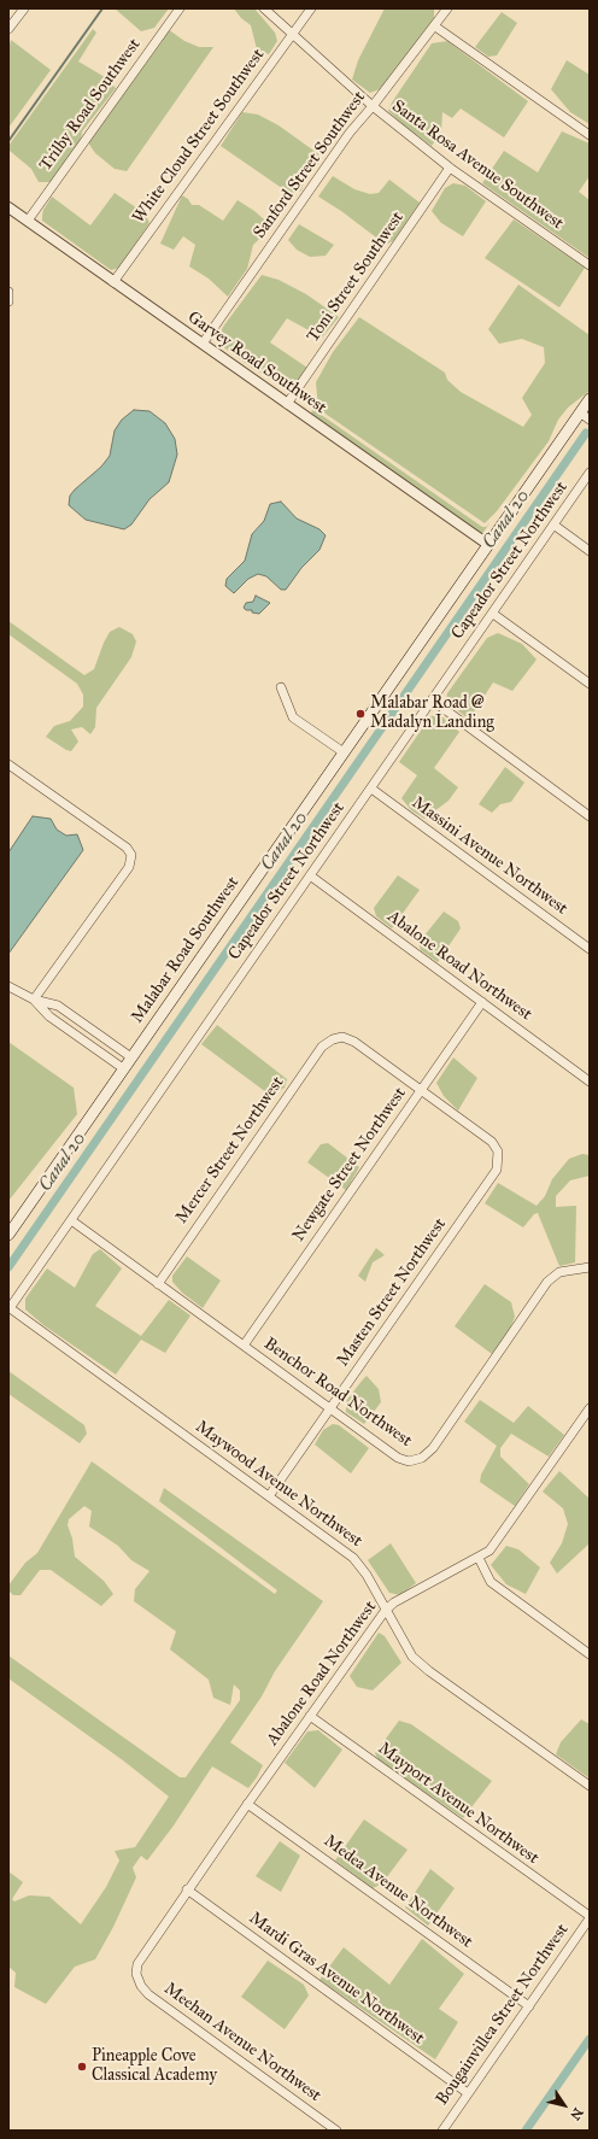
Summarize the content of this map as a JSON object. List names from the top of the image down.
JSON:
{
  "streets": {
    "main road": ["Malabar Road Southwest"],
    "street": [
      "Trilby Road Southwest",
      "White Cloud Street Southwest",
      "Sanford Street Southwest",
      "Santa Rosa Avenue Southwest",
      "Toni Street Southwest",
      "Garvey Road Southwest",
      "Capeador Street Northwest",
      "Massini Avenue Northwest",
      "Abalone Road Northwest",
      "Mercer Street Northwest",
      "Newgate Street Northwest",
      "Masten Street Northwest",
      "Benchor Road Northwest",
      "Maywood Avenue Northwest",
      "Mayport Avenue Northwest",
      "Medea Avenue Northwest",
      "Mardi Gras Avenue Northwest",
      "Bougainvillea Street Northwest",
      "Meehan Avenue Northwest"
    ]
  },
  "crossings": [
    ["Trilby Road Southwest", "Garvey Road Southwest"],
    ["White Cloud Street Southwest", "Santa Rosa Avenue Southwest"],
    ["White Cloud Street Southwest", "Garvey Road Southwest"],
    ["Sanford Street Southwest", "Santa Rosa Avenue Southwest"],
    ["Sanford Street Southwest", "Garvey Road Southwest"],
    ["Santa Rosa Avenue Southwest", "Toni Street Southwest"],
    ["Toni Street Southwest", "Garvey Road Southwest"],
    ["Garvey Road Southwest", "Malabar Road Southwest"],
    ["Capeador Street Northwest", "Massini Avenue Northwest"],
    ["Capeador Street Northwest", "Abalone Road Northwest"],
    ["Capeador Street Northwest", "Benchor Road Northwest"],
    ["Capeador Street Northwest", "Maywood Avenue Northwest"],
    ["Abalone Road Northwest", "Newgate Street Northwest"],
    ["Abalone Road Northwest", "Maywood Avenue Northwest"],
    ["Abalone Road Northwest", "Mayport Avenue Northwest"],
    ["Abalone Road Northwest", "Medea Avenue Northwest"],
    ["Abalone Road Northwest", "Mardi Gras Avenue Northwest"],
    ["Abalone Road Northwest", "Meehan Avenue Northwest"],
    ["Mercer Street Northwest", "Newgate Street Northwest"],
    ["Mercer Street Northwest", "Masten Street Northwest"],
    ["Mercer Street Northwest", "Benchor Road Northwest"],
    ["Newgate Street Northwest", "Masten Street Northwest"],
    ["Newgate Street Northwest", "Benchor Road Northwest"],
    ["Masten Street Northwest", "Benchor Road Northwest"],
    ["Masten Street Northwest", "Maywood Avenue Northwest"],
    ["Mayport Avenue Northwest", "Bougainvillea Street Northwest"],
    ["Medea Avenue Northwest", "Bougainvillea Street Northwest"],
    ["Mardi Gras Avenue Northwest", "Bougainvillea Street Northwest"]
  ],
  "water": ["Canal 20"],
  "places": ["Malabar Road @ Madalyn Landing", "Pineapple Cove Classical Academy"],
  "north": "bottom right"
}
